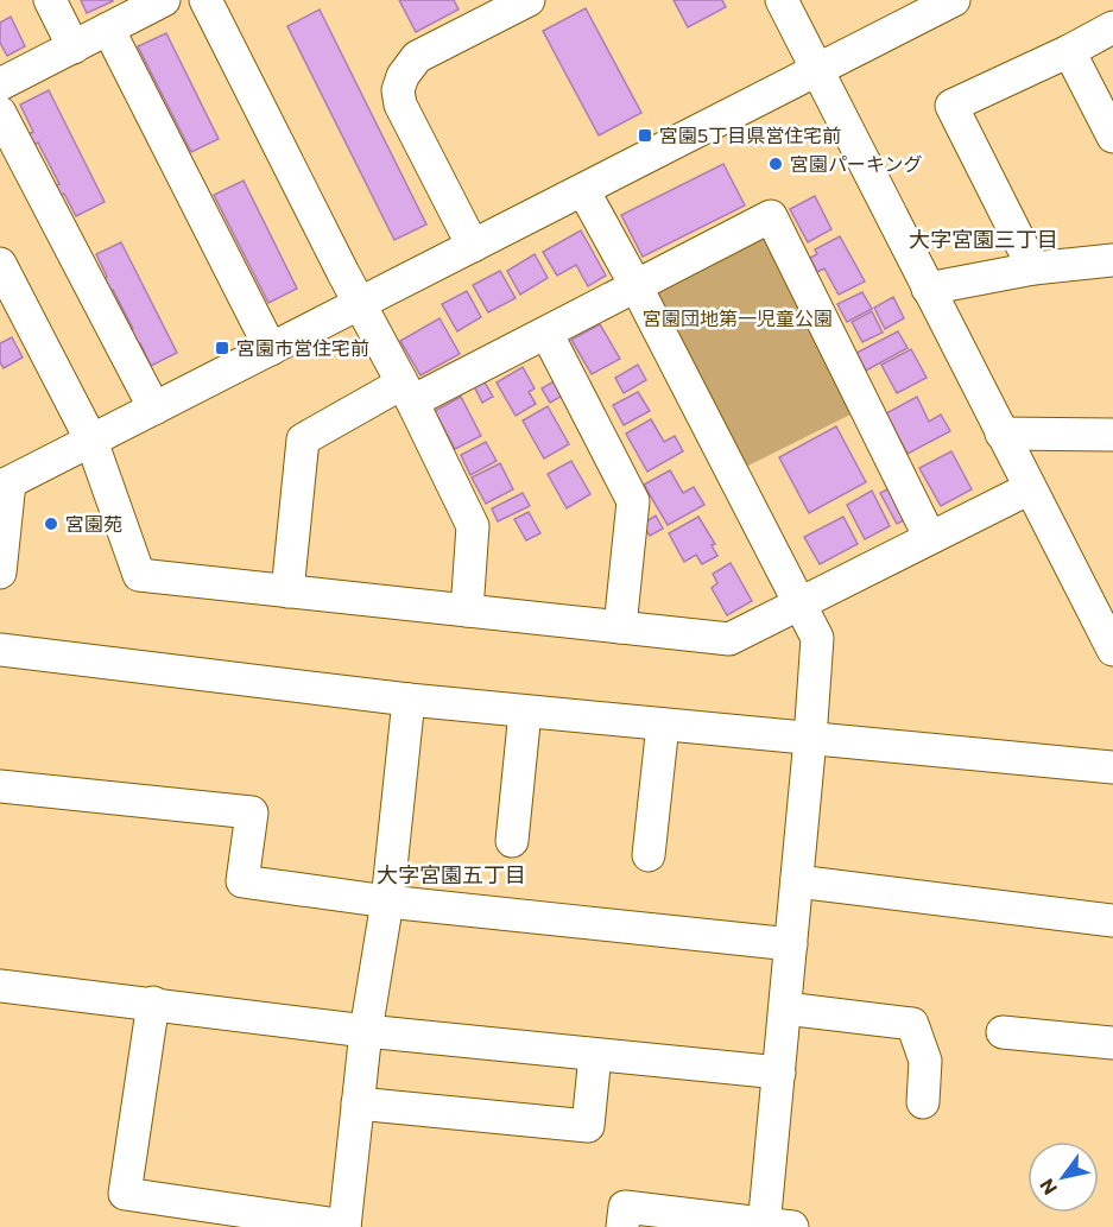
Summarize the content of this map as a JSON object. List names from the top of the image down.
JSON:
{
  "districts": ["大字宮園三丁目", "大字宮園五丁目"],
  "parks": ["宮園団地第一児童公園"],
  "places": {
    "transit": ["宮園5丁目県営住宅前", "宮園市営住宅前"],
    "other": ["宮園パーキング", "宮園苑"]
  },
  "north": "bottom left"
}
